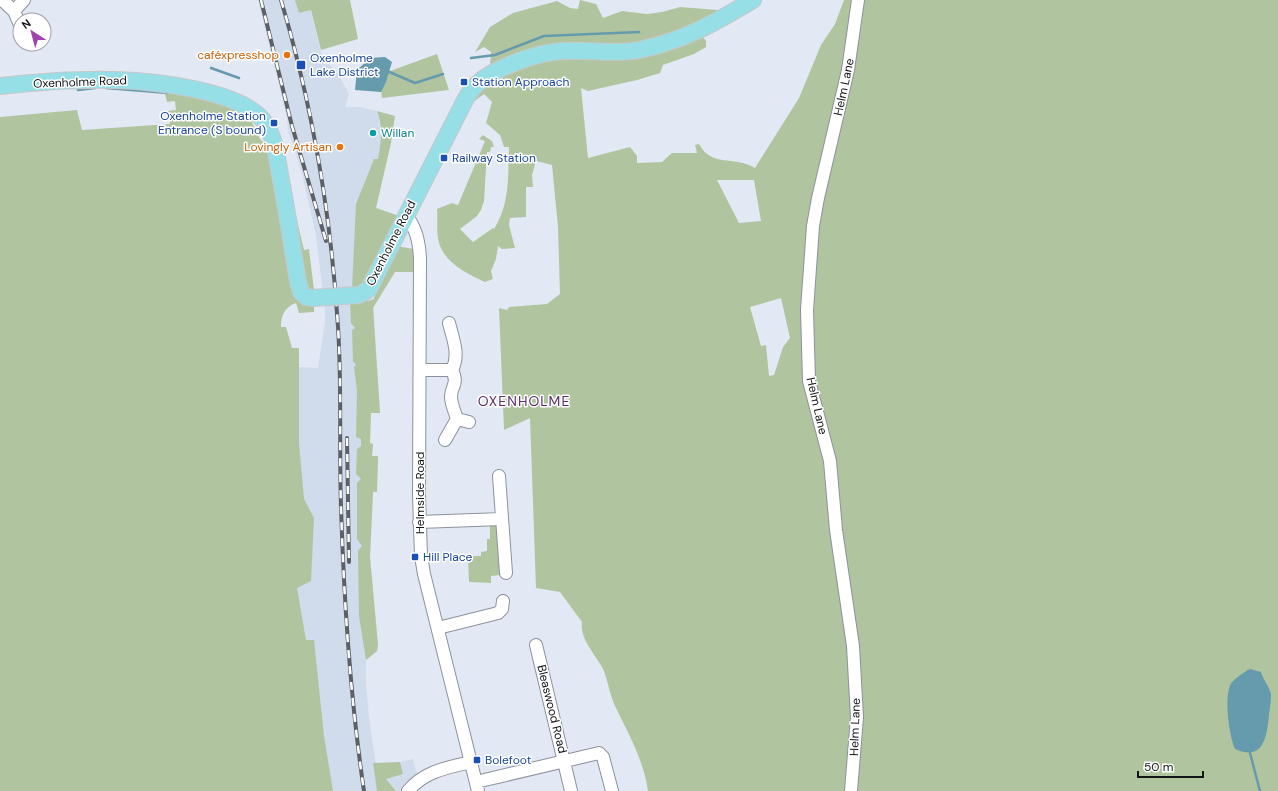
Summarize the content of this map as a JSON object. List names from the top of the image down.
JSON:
{
  "streets": {
    "main road": ["Oxenholme Road"],
    "street": ["Helm Lane", "Helmside Road", "Bleaswood Road"]
  },
  "crossings": [
    ["Oxenholme Road", "Helmside Road"],
    ["Helmside Road", "Bleaswood Road"]
  ],
  "districts": ["OXENHOLME"],
  "places": {
    "other": ["caféxpresshop", "Willan", "Lovingly Artisan"],
    "transit": [
      "Oxenholme Lake District",
      "Station Approach",
      "Oxenholme Station Entrance (S bound)",
      "Railway Station",
      "Hill Place",
      "Bolefoot"
    ]
  },
  "scale_bar": "50 m",
  "north": "top left"
}
